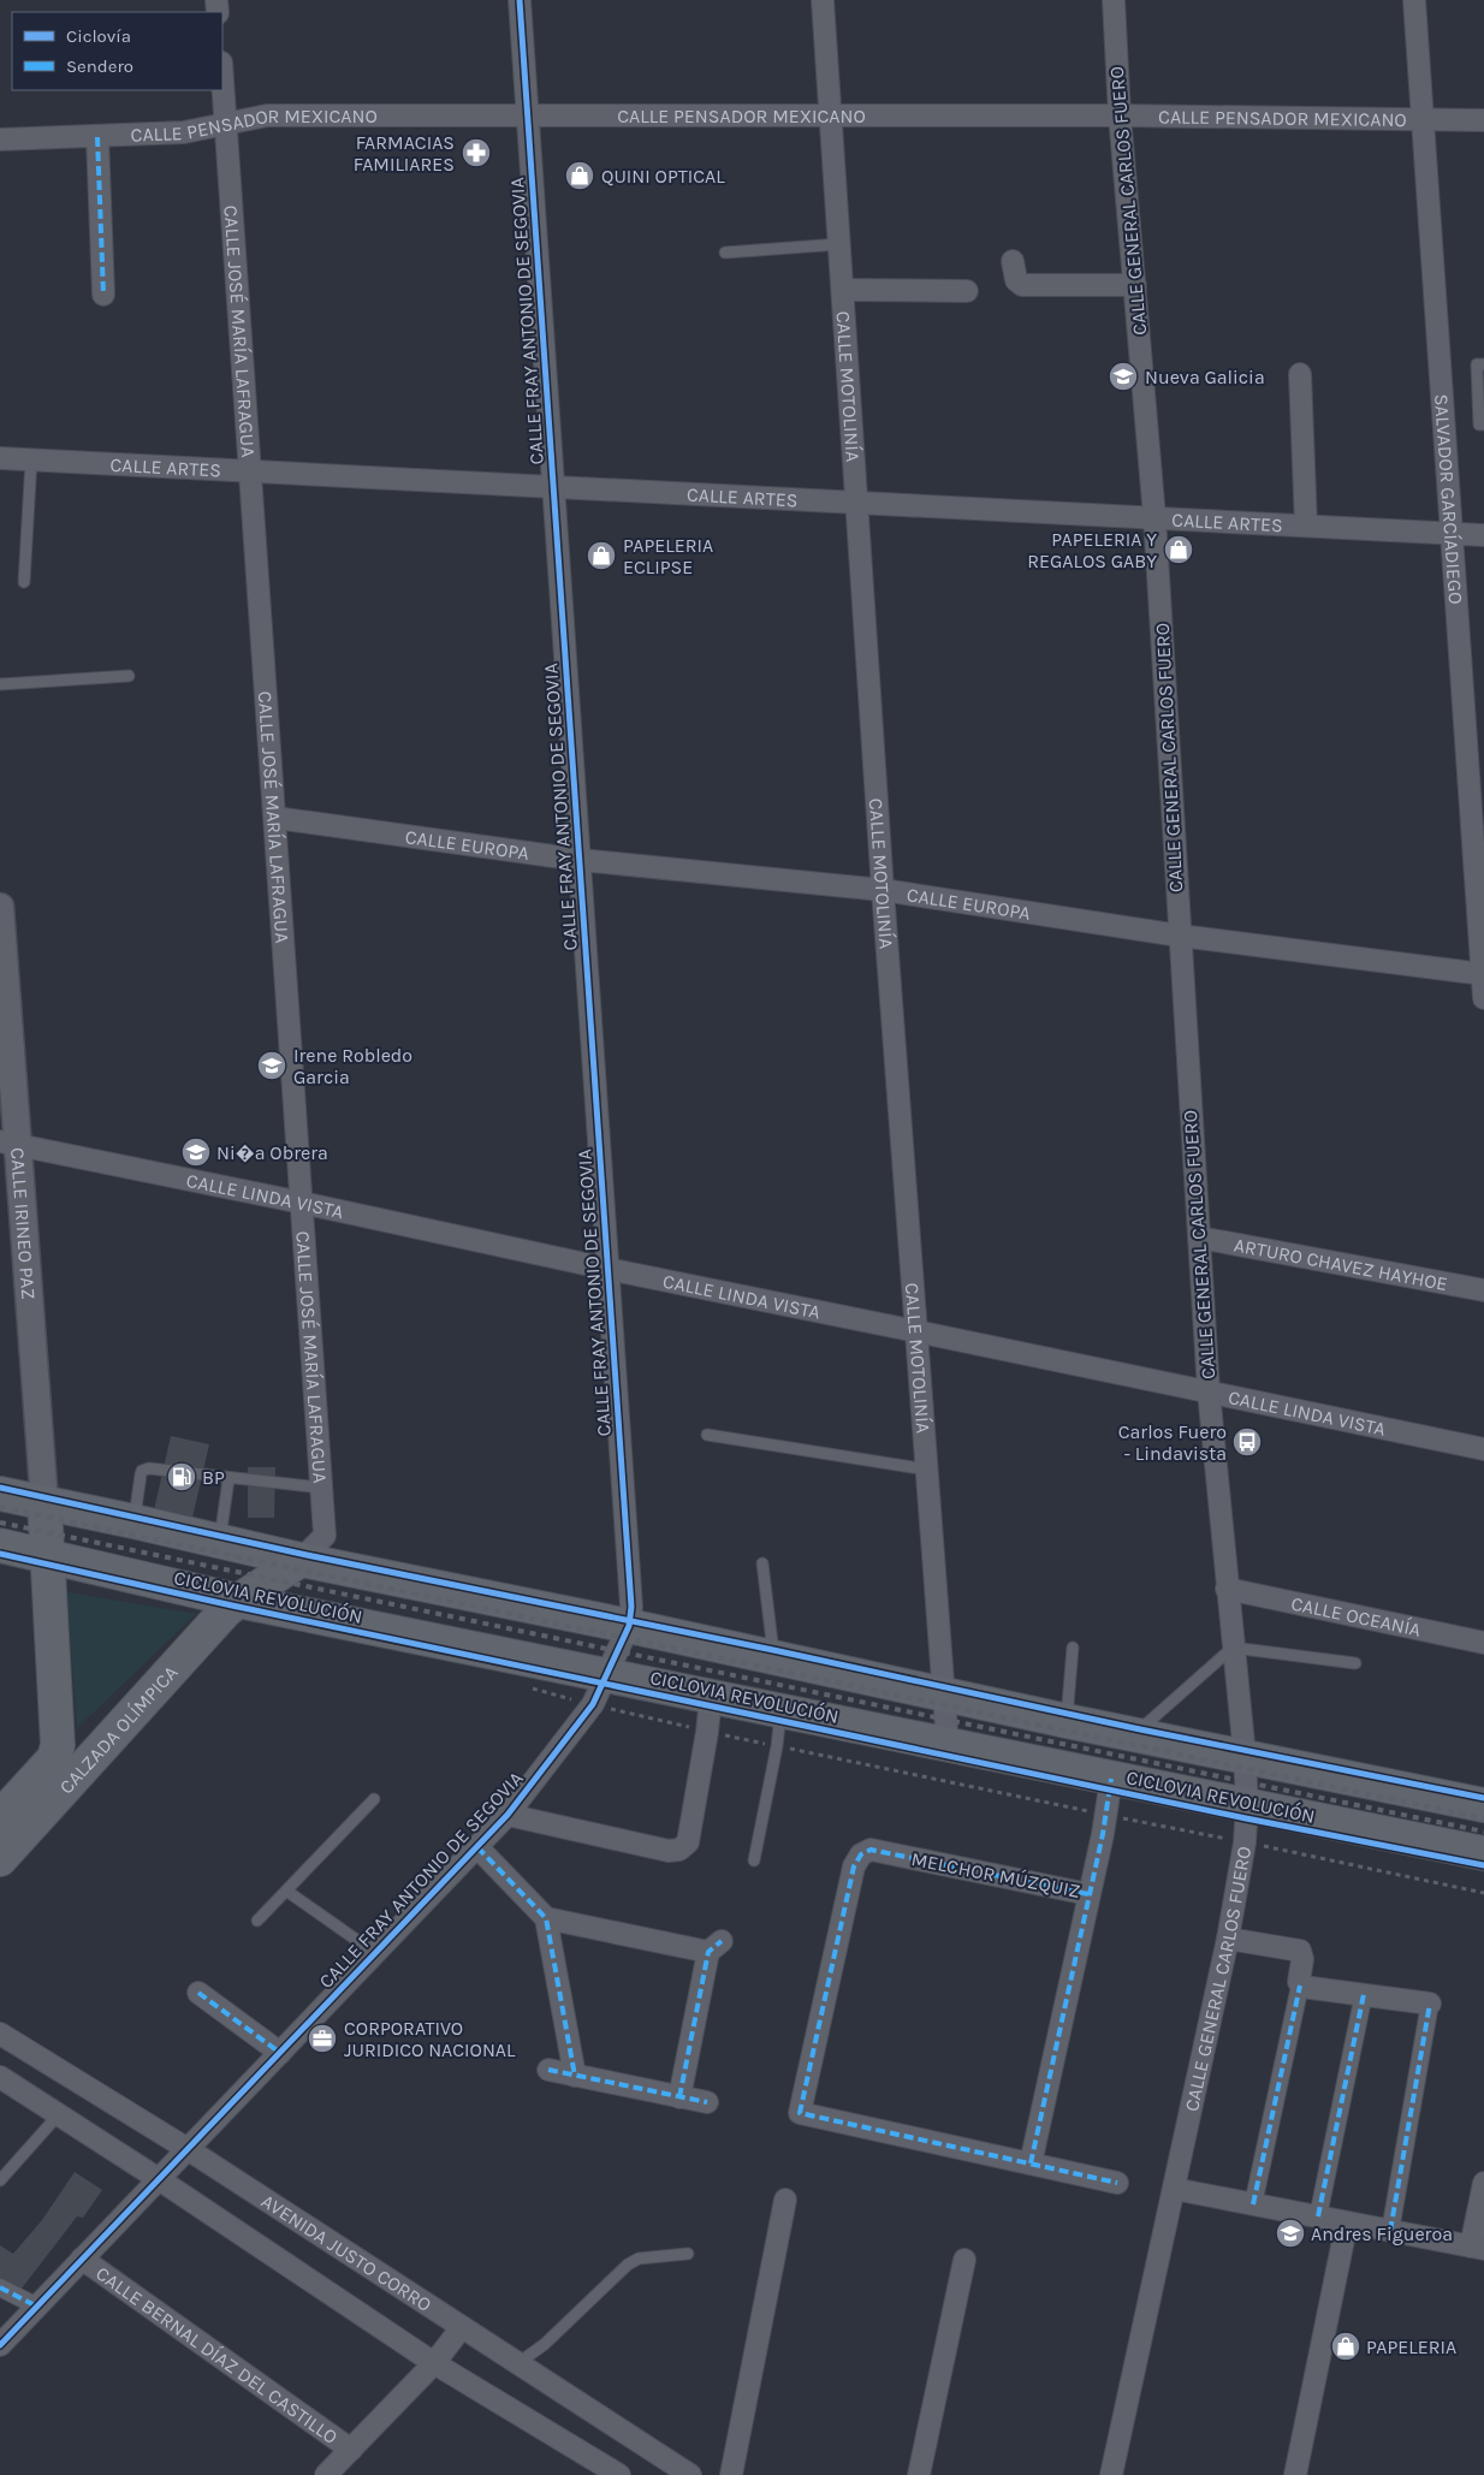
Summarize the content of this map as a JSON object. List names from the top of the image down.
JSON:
{
  "streets": {
    "main road": ["CALZADA OLÍMPICA"],
    "street": [
      "CALLE PENSADOR MEXICANO",
      "CALLE GENERAL CARLOS FUERO",
      "CALLE FRAY ANTONIO DE SEGOVIA",
      "CALLE JOSÉ MARÍA LAFRAGUA",
      "CALLE MOTOLINÍA",
      "CALLE ARTES",
      "SALVADOR GARCÍADIEGO",
      "CALLE EUROPA",
      "CALLE LINDA VISTA",
      "CALLE IRINEO PAZ",
      "ARTURO CHAVEZ HAYHOE",
      "CALLE OCEANÍA",
      "MELCHOR MÚZQUIZ",
      "AVENIDA JUSTO CORRO",
      "CALLE BERNAL DÍAZ DEL CASTILLO"
    ],
    "cycle path": ["CICLOVIA REVOLUCIÓN"]
  },
  "crossings": [
    ["CALLE PENSADOR MEXICANO", "CALLE GENERAL CARLOS FUERO"],
    ["CALLE PENSADOR MEXICANO", "CALLE FRAY ANTONIO DE SEGOVIA"],
    ["CALLE PENSADOR MEXICANO", "CALLE JOSÉ MARÍA LAFRAGUA"],
    ["CALLE PENSADOR MEXICANO", "CALLE MOTOLINÍA"],
    ["CALLE PENSADOR MEXICANO", "SALVADOR GARCÍADIEGO"],
    ["CALLE GENERAL CARLOS FUERO", "CALLE ARTES"],
    ["CALLE GENERAL CARLOS FUERO", "CALLE EUROPA"],
    ["CALLE GENERAL CARLOS FUERO", "CALLE LINDA VISTA"],
    ["CALLE GENERAL CARLOS FUERO", "ARTURO CHAVEZ HAYHOE"],
    ["CALLE GENERAL CARLOS FUERO", "CALLE OCEANÍA"],
    ["CALLE FRAY ANTONIO DE SEGOVIA", "CALLE ARTES"],
    ["CALLE FRAY ANTONIO DE SEGOVIA", "CALLE EUROPA"],
    ["CALLE FRAY ANTONIO DE SEGOVIA", "CALLE LINDA VISTA"],
    ["CALLE FRAY ANTONIO DE SEGOVIA", "AVENIDA JUSTO CORRO"],
    ["CALLE FRAY ANTONIO DE SEGOVIA", "CALLE BERNAL DÍAZ DEL CASTILLO"],
    ["CALLE JOSÉ MARÍA LAFRAGUA", "CALLE ARTES"],
    ["CALLE JOSÉ MARÍA LAFRAGUA", "CALLE EUROPA"],
    ["CALLE JOSÉ MARÍA LAFRAGUA", "CALLE LINDA VISTA"],
    ["CALLE JOSÉ MARÍA LAFRAGUA", "CALZADA OLÍMPICA"],
    ["CALLE MOTOLINÍA", "CALLE ARTES"],
    ["CALLE MOTOLINÍA", "CALLE EUROPA"],
    ["CALLE MOTOLINÍA", "CALLE LINDA VISTA"],
    ["CALLE ARTES", "SALVADOR GARCÍADIEGO"],
    ["SALVADOR GARCÍADIEGO", "CALLE EUROPA"],
    ["CALLE LINDA VISTA", "CALLE IRINEO PAZ"],
    ["CALLE IRINEO PAZ", "CALZADA OLÍMPICA"]
  ],
  "places": {
    "pharmacy": ["FARMACIAS FAMILIARES"],
    "shop": [
      "QUINI OPTICAL",
      "PAPELERIA Y REGALOS GABY",
      "PAPELERIA ECLIPSE",
      "PAPELERIA"
    ],
    "school or university": [
      "Nueva Galicia",
      "Irene Robledo Garcia",
      "Ni�a Obrera",
      "Andres Figueroa"
    ],
    "bus stop": ["Carlos Fuero - Lindavista"],
    "fuel station": ["BP"],
    "office": ["CORPORATIVO JURIDICO NACIONAL"]
  },
  "legend": ["Ciclovía", "Sendero"]
}
